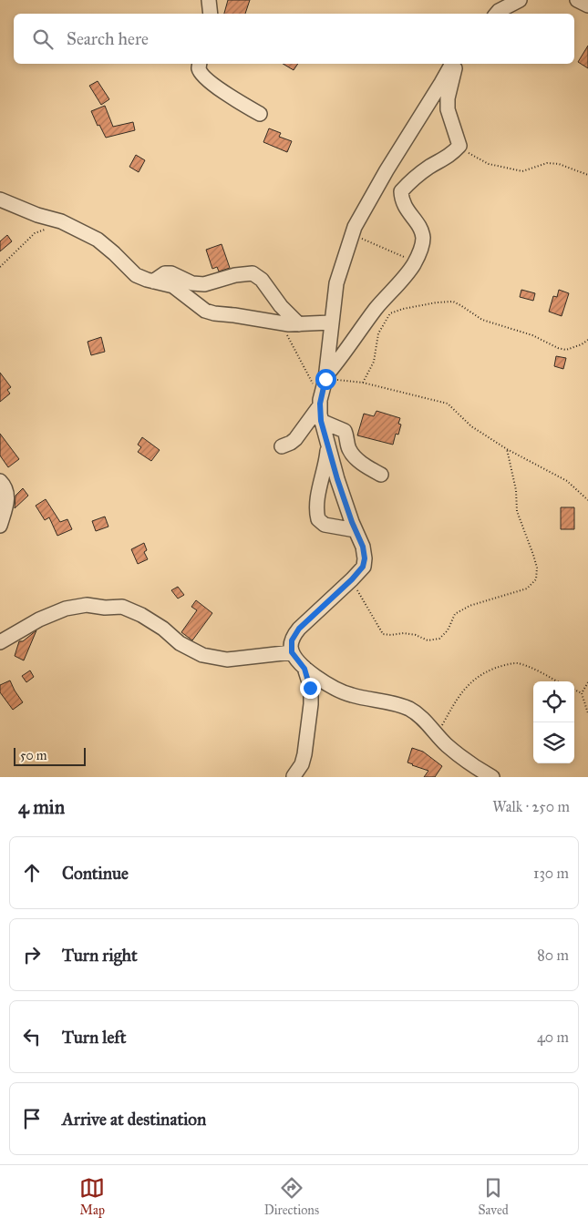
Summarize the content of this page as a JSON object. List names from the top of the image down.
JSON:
{
  "scale_bar": "50 m",
  "page": {
    "search": "Search here",
    "scale": "50 m",
    "heading": ["4 min", "Walk · 250 m"],
    "list": [
      ["Continue", "130 m"],
      ["Turn right", "80 m"],
      ["Turn left", "40 m"],
      "Arrive at destination"
    ],
    "nav": ["Map", "Directions", "Saved"]
  }
}
